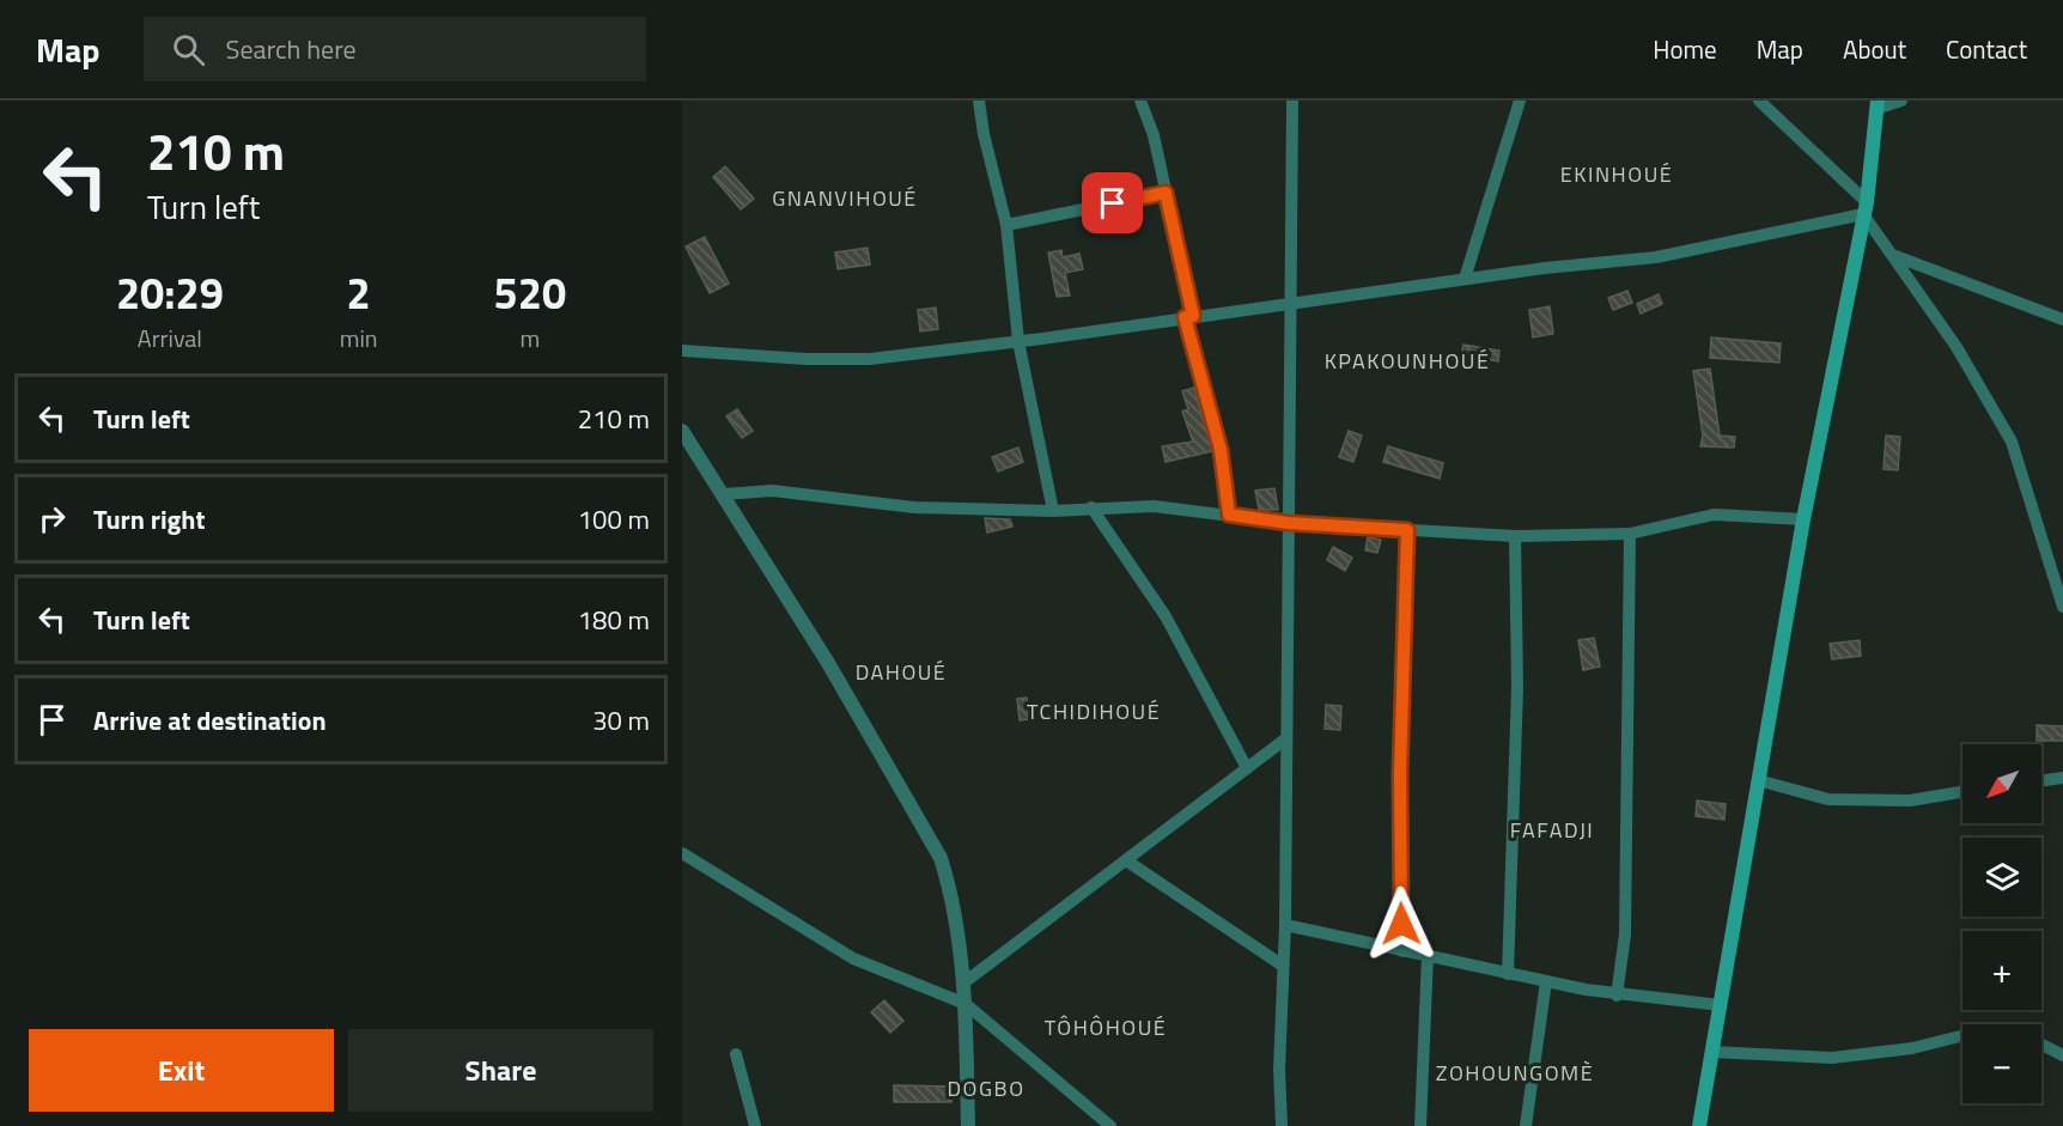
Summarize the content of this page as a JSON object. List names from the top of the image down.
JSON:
{
  "districts": [
    "EKINHOUÉ",
    "GNANVIHOUÉ",
    "KPAKOUNHOUÉ",
    "DAHOUÉ",
    "TCHIDIHOUÉ",
    "FAFADJI",
    "TÔHÔHOUÉ",
    "ZOHOUNGOMÈ",
    "DOGBO"
  ],
  "north": "bottom left",
  "page": {
    "header": "Map",
    "search": "Search here",
    "nav": [
      "Home",
      "Map",
      "About",
      "Contact"
    ],
    "turn": ["210 m", "Turn left"],
    "eta": [
      "20:29",
      "Arrival",
      "2",
      "min",
      "520",
      "m"
    ],
    "list": [
      {
        "name": "Turn left",
        "value": "210 m"
      },
      {
        "name": "Turn right",
        "value": "100 m"
      },
      {
        "name": "Turn left",
        "value": "180 m"
      },
      {
        "name": "Arrive at destination",
        "value": "30 m"
      }
    ],
    "map_buttons": ["+", "−"],
    "buttons": ["Exit", "Share"]
  }
}
